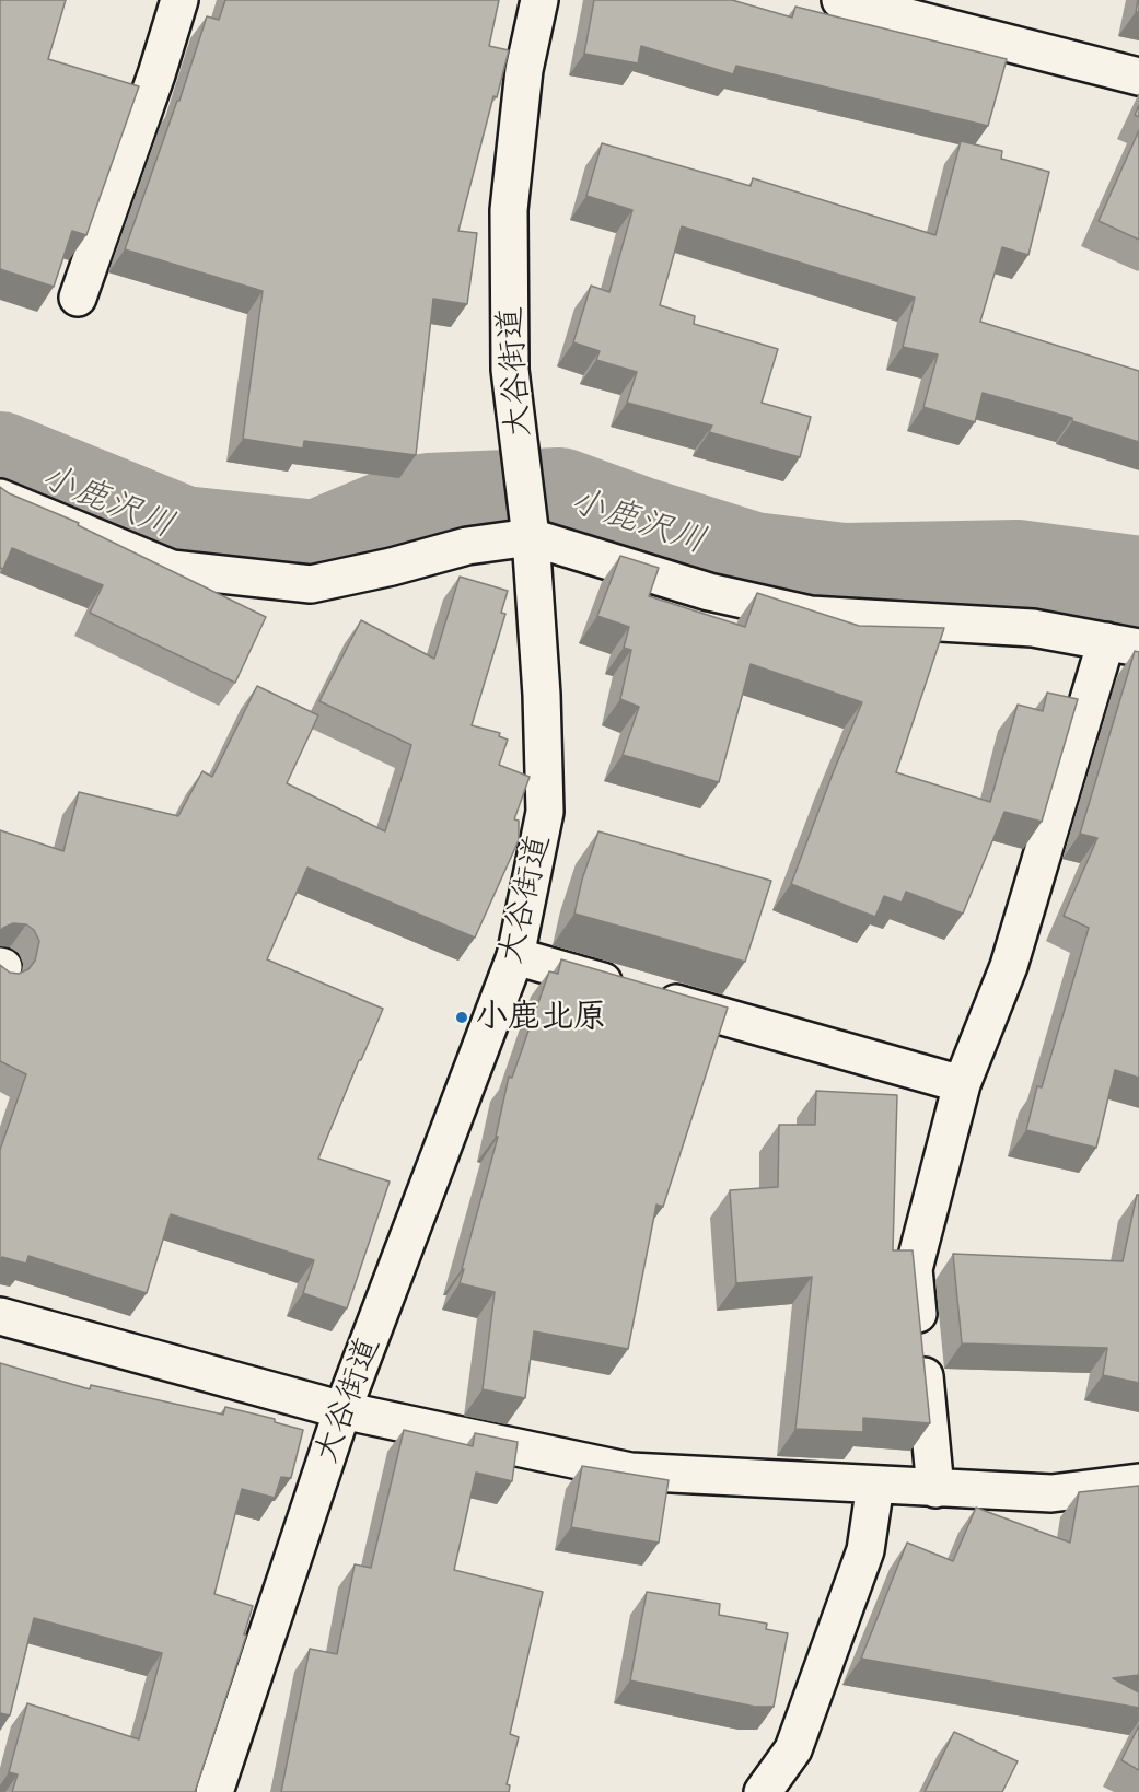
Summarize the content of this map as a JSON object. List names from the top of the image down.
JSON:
{
  "streets": {
    "street": ["大谷街道"]
  },
  "water": ["小鹿沢川"],
  "places": ["小鹿北原"]
}
